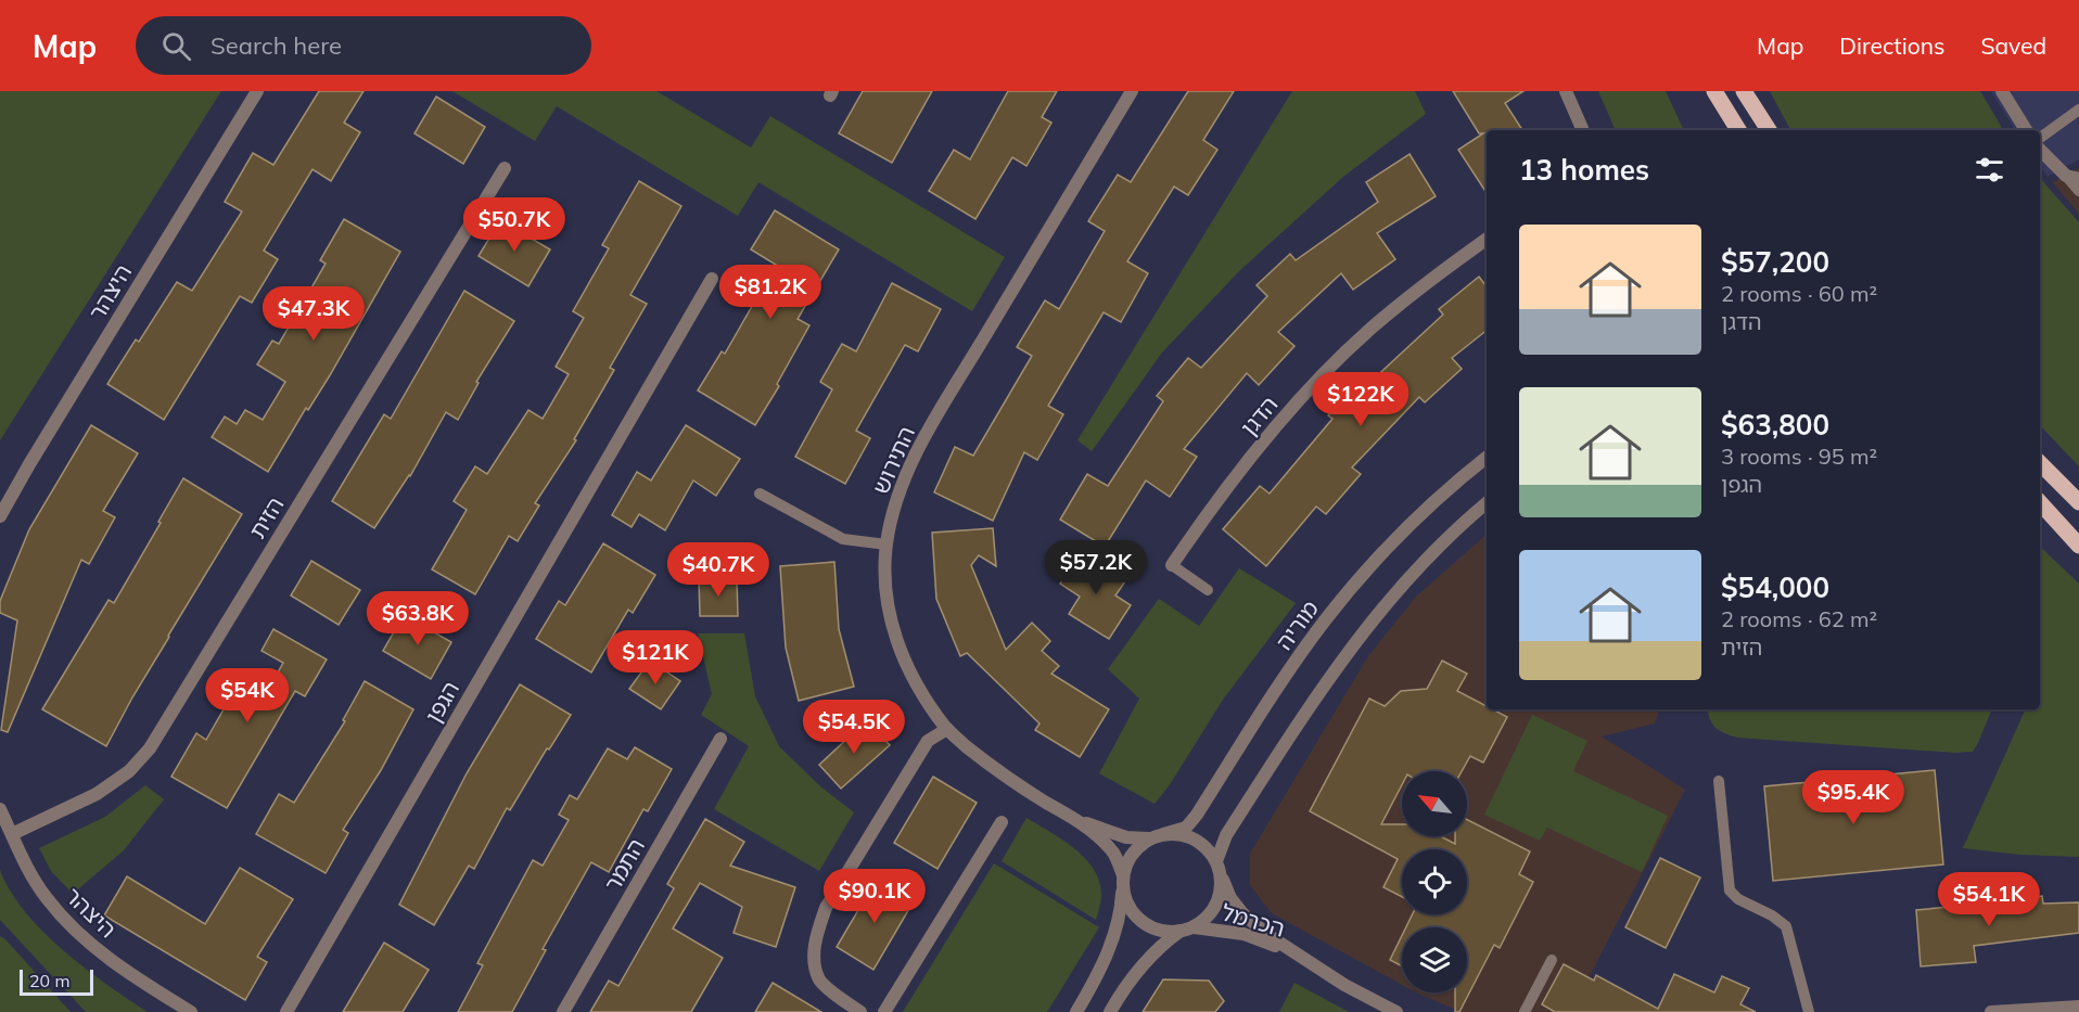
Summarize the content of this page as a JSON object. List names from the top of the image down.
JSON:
{
  "streets": {
    "street": [
      "היצהר",
      "הדגן",
      "התירוש",
      "הזית",
      "מוריה",
      "הגפן",
      "התמר",
      "הכרמל"
    ]
  },
  "crossings": [
    ["היצהר", "הזית"],
    ["התירוש", "מוריה"],
    ["התירוש", "הכרמל"],
    ["מוריה", "הכרמל"]
  ],
  "scale_bar": "20 m",
  "north": "top left",
  "page": {
    "header": "Map",
    "search": "Search here",
    "nav": ["Map", "Directions", "Saved"],
    "heading": "13 homes",
    "price": [
      "$50.7K",
      "$81.2K",
      "$47.3K",
      "$122K",
      "$57.2K",
      "$40.7K",
      "$63.8K",
      "$121K",
      "$54K",
      "$54.5K",
      "$95.4K",
      "$90.1K",
      "$54.1K"
    ],
    "list": [
      {
        "name": "$57,200",
        "note": "2 rooms · 60 m² · הדגן"
      },
      {
        "name": "$63,800",
        "note": "3 rooms · 95 m² · הגפן"
      },
      {
        "name": "$54,000",
        "note": "2 rooms · 62 m² · הזית"
      }
    ],
    "scale": "20 m"
  }
}
